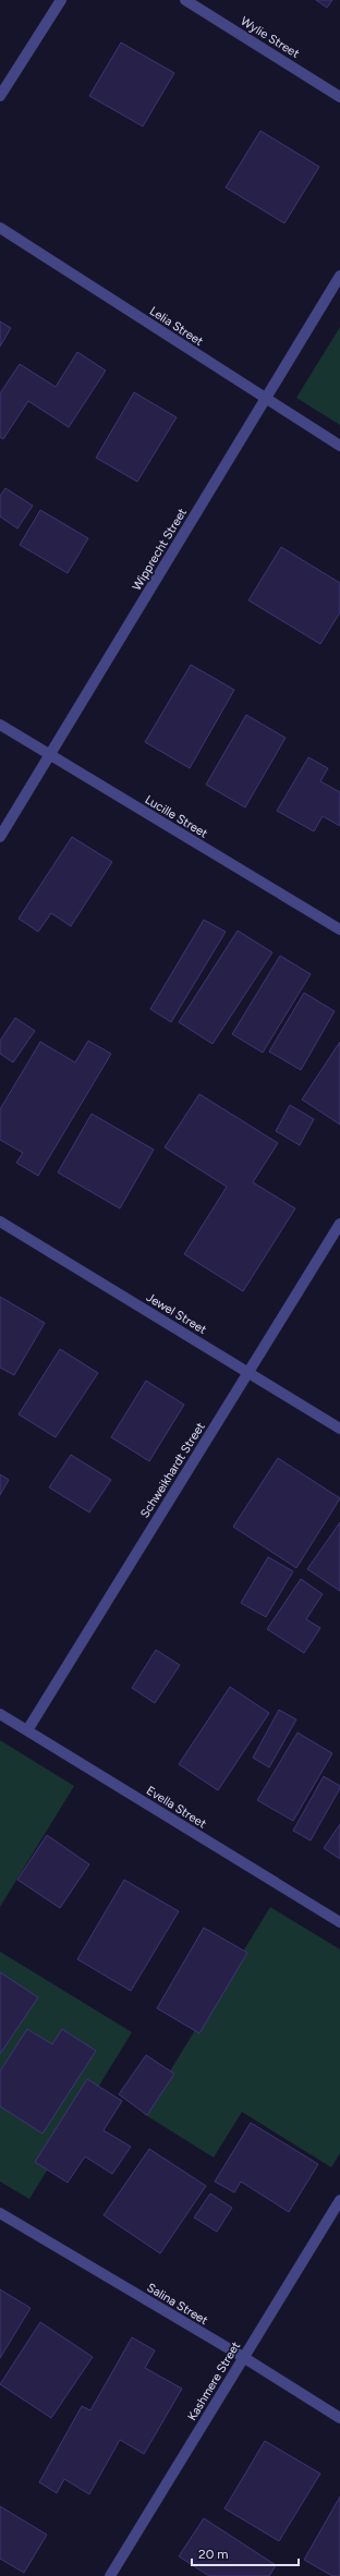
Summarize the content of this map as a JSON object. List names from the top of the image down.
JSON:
{
  "streets": {
    "street": [
      "Wylie Street",
      "Lelia Street",
      "Wipprecht Street",
      "Lucille Street",
      "Jewel Street",
      "Schweikhardt Street",
      "Evella Street",
      "Salina Street",
      "Kashmere Street"
    ]
  },
  "crossings": [
    ["Lelia Street", "Wipprecht Street"],
    ["Wipprecht Street", "Lucille Street"],
    ["Jewel Street", "Schweikhardt Street"],
    ["Schweikhardt Street", "Evella Street"],
    ["Salina Street", "Kashmere Street"]
  ],
  "scale_bar": "20 m"
}
